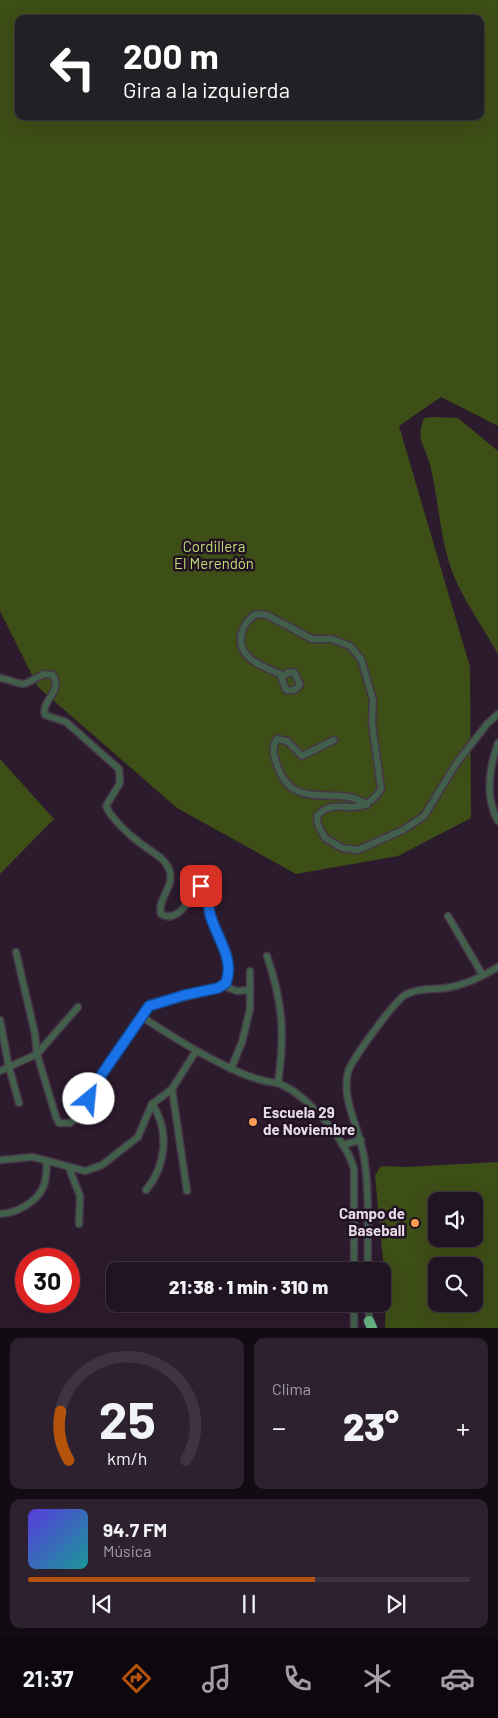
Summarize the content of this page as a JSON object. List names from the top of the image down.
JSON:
{
  "parks": ["Cordillera El Merendón"],
  "places": ["Escuela 29 de Noviembre", "Campo de Baseball"],
  "page": {
    "turn": ["200 m", "Gira a la izquierda"],
    "limit": "30",
    "trip": "21:38 · 1 min · 310 m",
    "tile": "Clima",
    "heat": ["−", "23°", "+"],
    "song": ["94.7 FM", "Música"],
    "tabs": "21:37",
    "gauge": ["25", "km/h"]
  }
}
